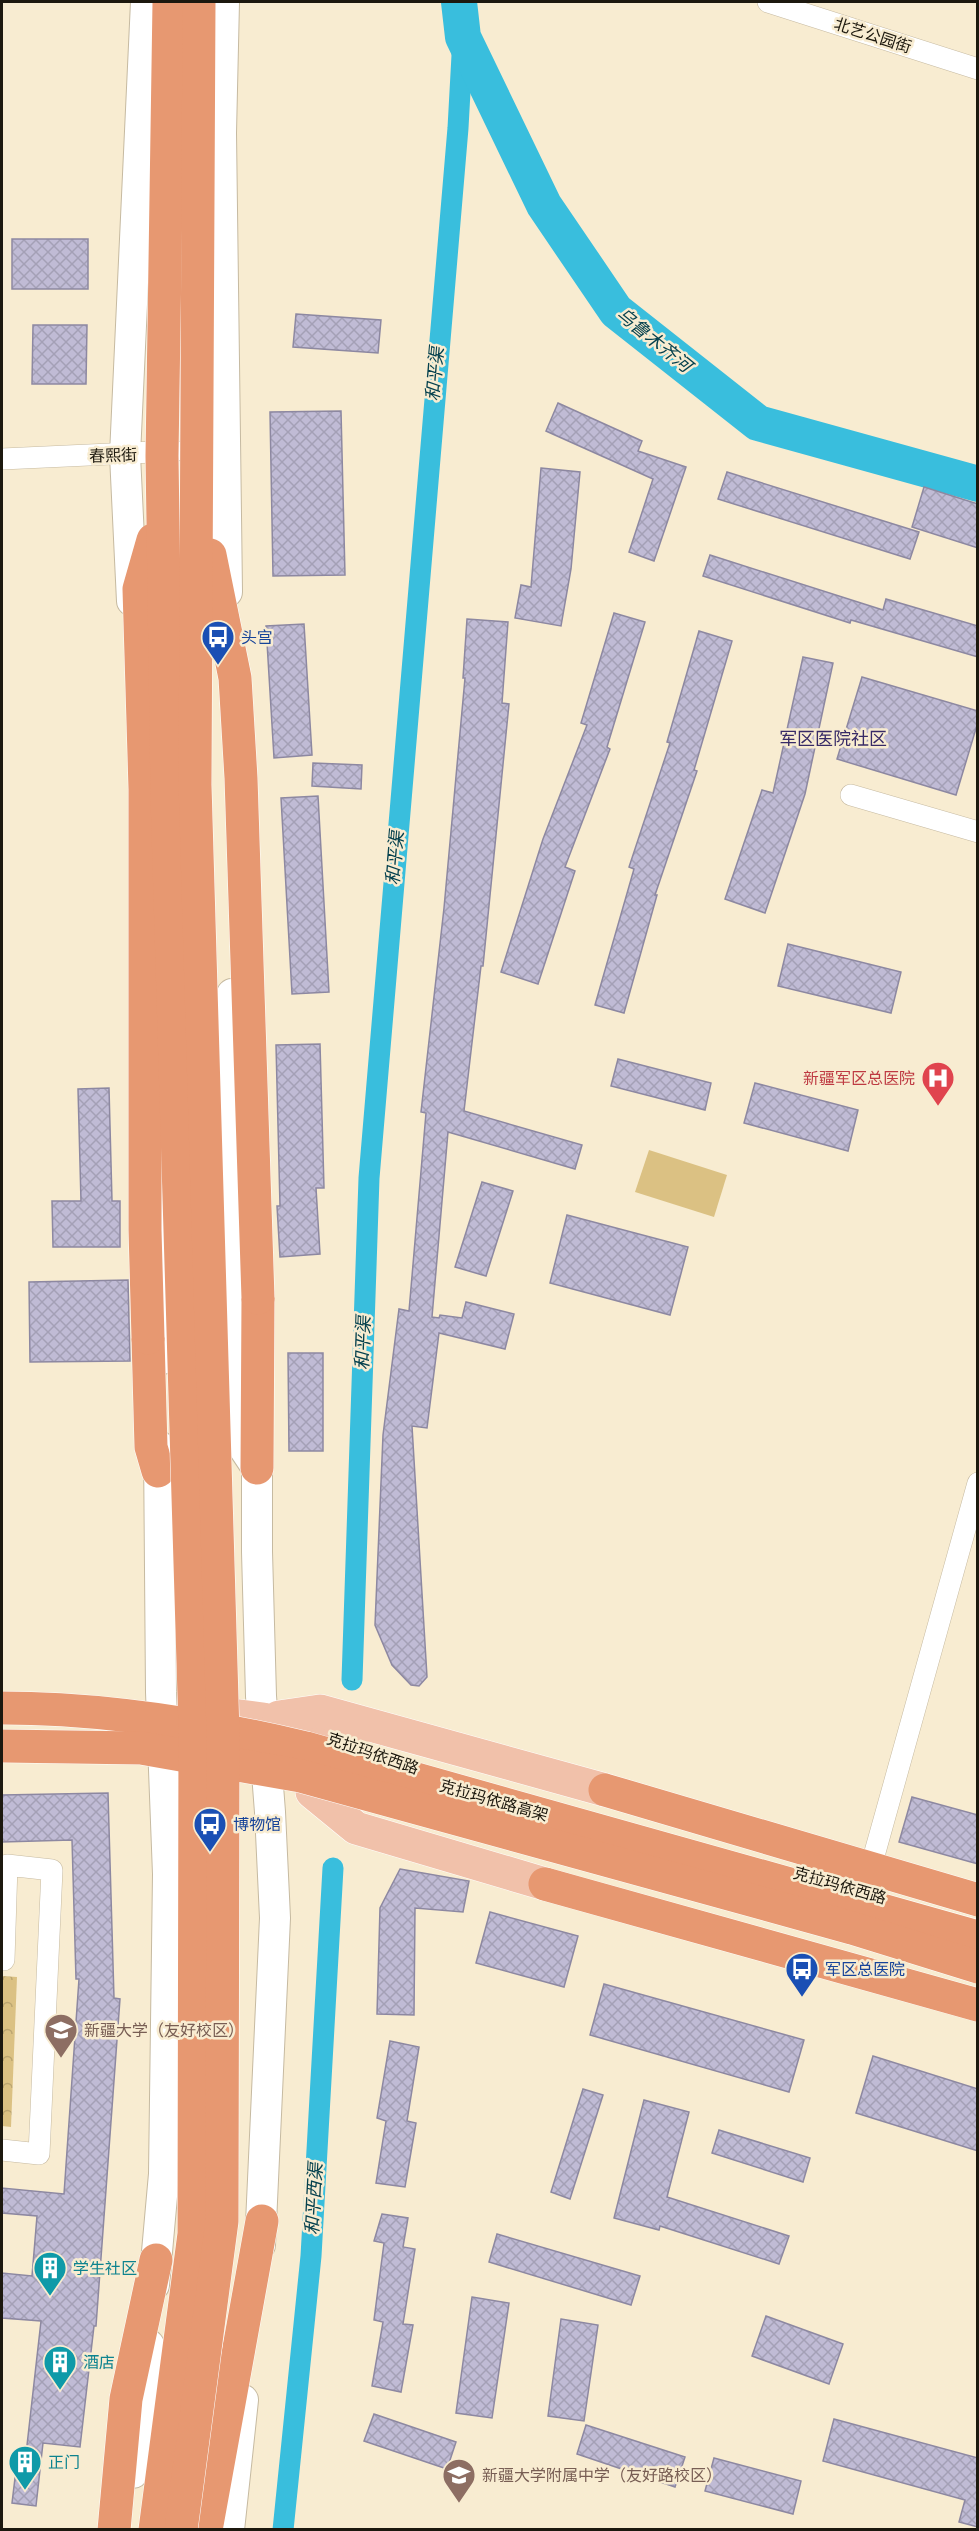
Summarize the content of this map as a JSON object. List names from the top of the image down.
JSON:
{
  "streets": {
    "highway": ["克拉玛依路高架"],
    "main road": ["克拉玛依西路"],
    "street": ["北艺公园街", "春熙街"]
  },
  "crossings": [
    ["克拉玛依西路", "克拉玛依路高架"]
  ],
  "districts": ["军区医院社区"],
  "water": ["乌鲁木齐河", "和平渠", "和平西渠"],
  "places": {
    "bus stop": ["头宫", "博物馆", "军区总医院"],
    "hospital": ["新疆军区总医院"],
    "school or university": ["新疆大学（友好校区）", "新疆大学附属中学（友好路校区）"],
    "building": ["学生社区", "酒店", "正门"]
  }
}
